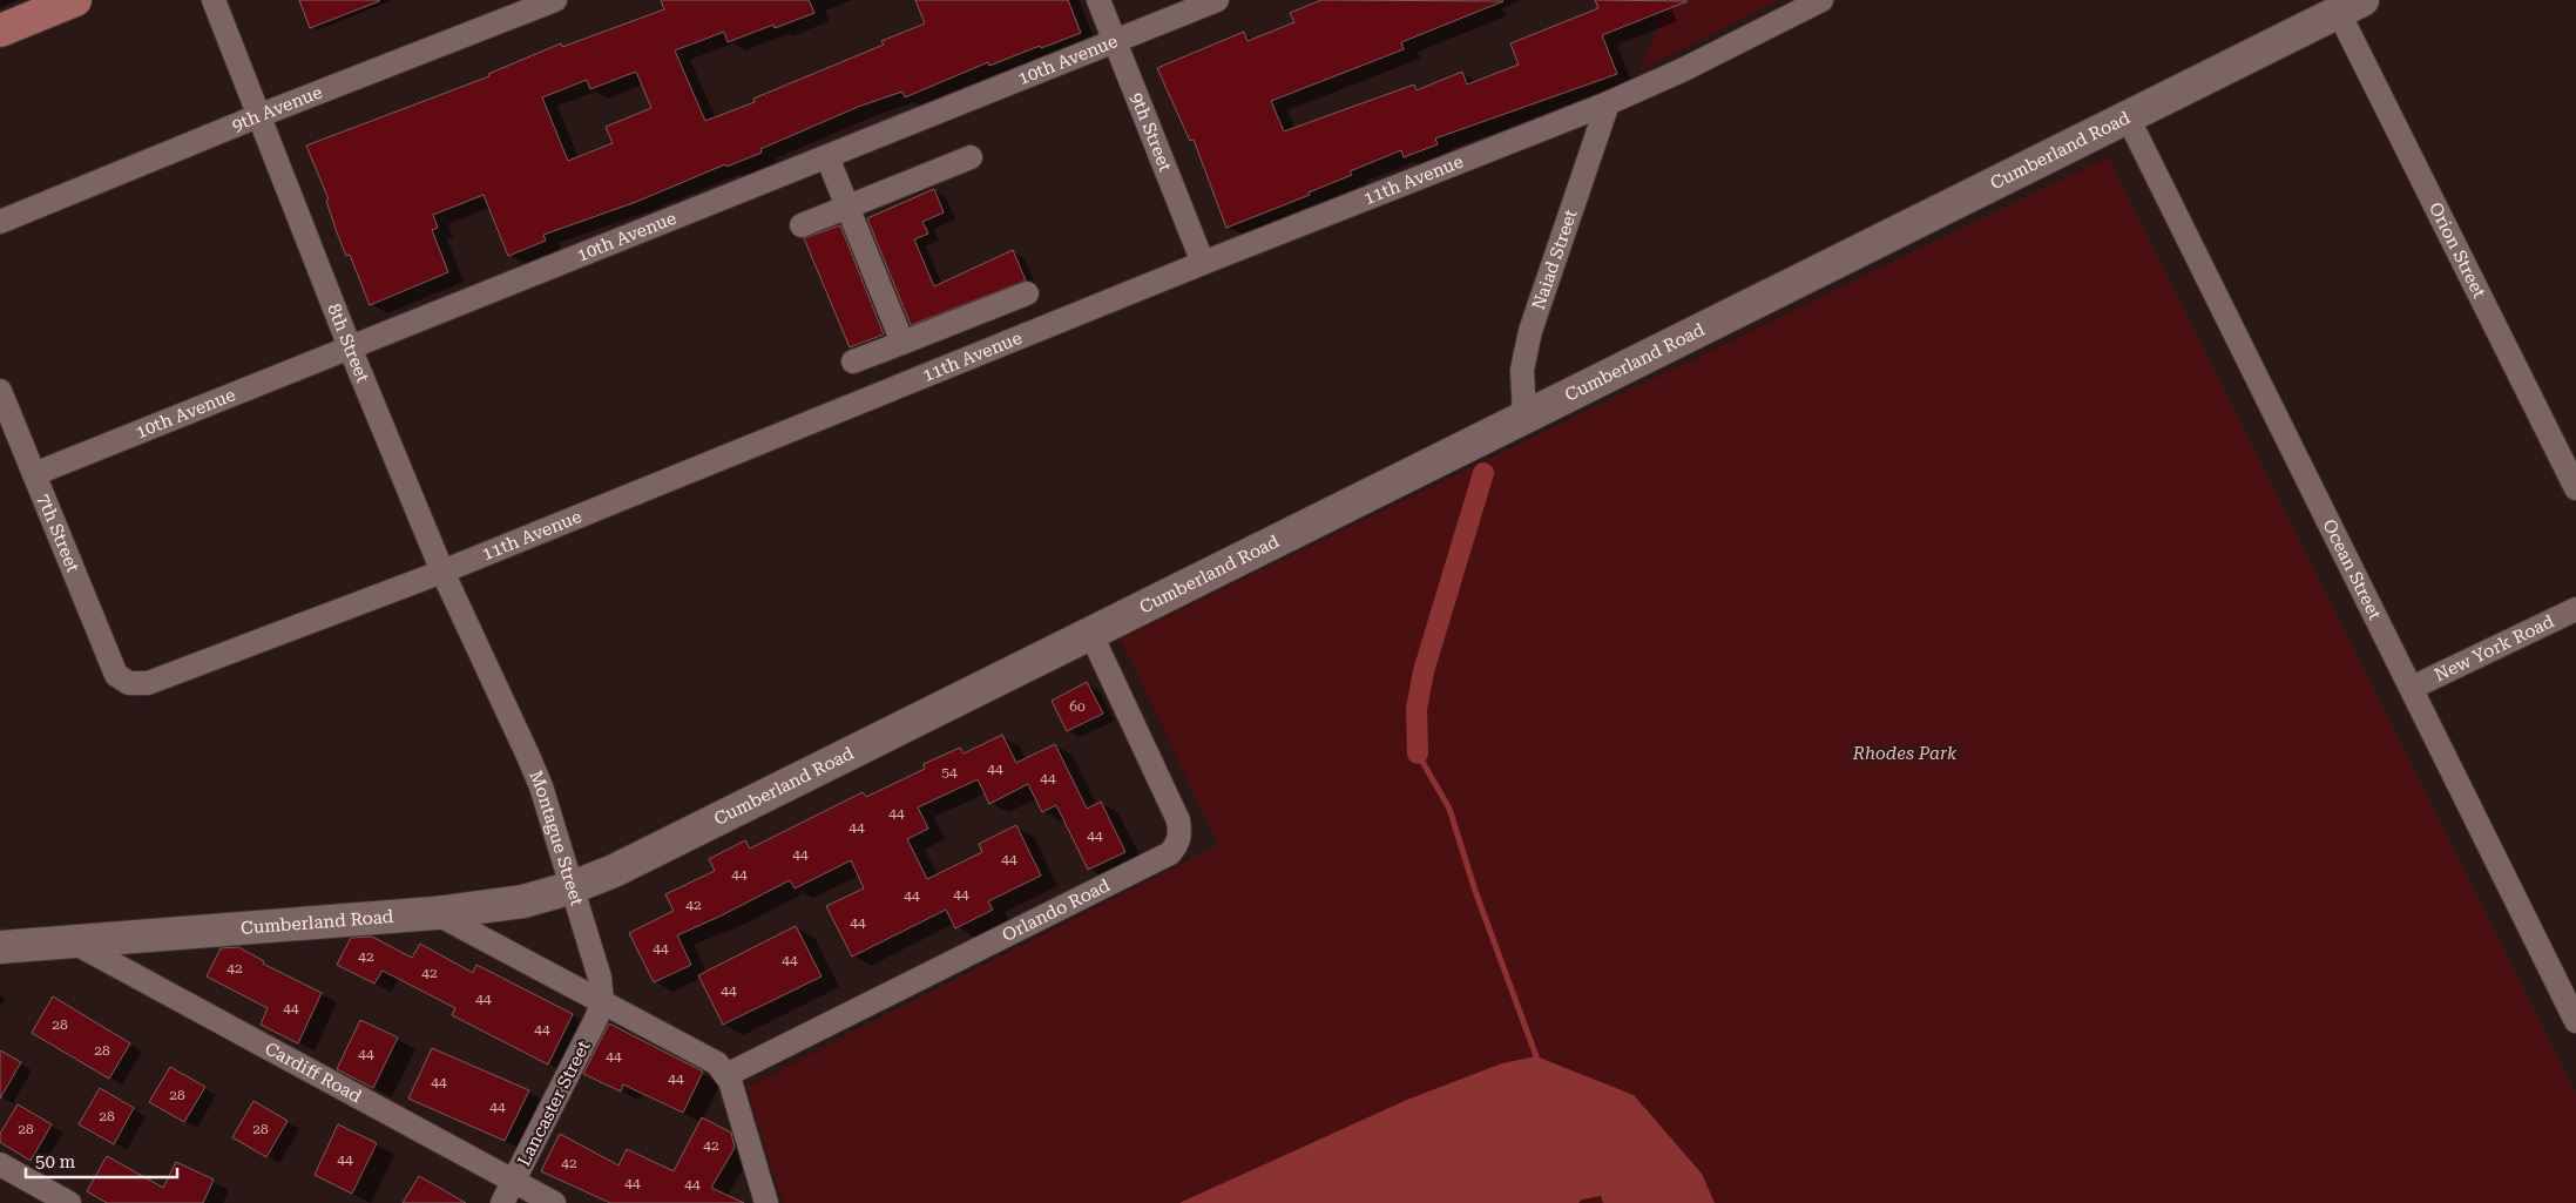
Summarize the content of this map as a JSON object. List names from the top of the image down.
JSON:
{
  "streets": {
    "street": [
      "10th Avenue",
      "9th Avenue",
      "9th Street",
      "Cumberland Road",
      "11th Avenue",
      "Orion Street",
      "Naiad Street",
      "8th Street",
      "7th Street",
      "Ocean Street",
      "New York Road",
      "Montague Street",
      "Orlando Road",
      "Cardiff Road",
      "Lancaster Street"
    ]
  },
  "crossings": [
    ["10th Avenue", "9th Street"],
    ["10th Avenue", "8th Street"],
    ["10th Avenue", "7th Street"],
    ["9th Avenue", "8th Street"],
    ["9th Street", "11th Avenue"],
    ["Cumberland Road", "Orion Street"],
    ["Cumberland Road", "Naiad Street"],
    ["Cumberland Road", "Ocean Street"],
    ["Cumberland Road", "Montague Street"],
    ["Cumberland Road", "Orlando Road"],
    ["Cumberland Road", "Cardiff Road"],
    ["11th Avenue", "Naiad Street"],
    ["11th Avenue", "8th Street"],
    ["11th Avenue", "7th Street"],
    ["8th Street", "Montague Street"],
    ["Ocean Street", "New York Road"],
    ["Montague Street", "Lancaster Street"],
    ["Cardiff Road", "Lancaster Street"]
  ],
  "parks": ["Rhodes Park"],
  "house_numbers": [
    "60",
    "44",
    "54",
    "44",
    "44",
    "44",
    "44",
    "44",
    "44",
    "44",
    "44",
    "44",
    "42",
    "44",
    "44",
    "42",
    "44",
    "42",
    "42",
    "44",
    "44",
    "44",
    "28",
    "44",
    "28",
    "44",
    "44",
    "44",
    "44",
    "28",
    "44",
    "28",
    "28",
    "28",
    "42",
    "44",
    "42",
    "44",
    "44"
  ],
  "scale_bar": "50 m"
}
